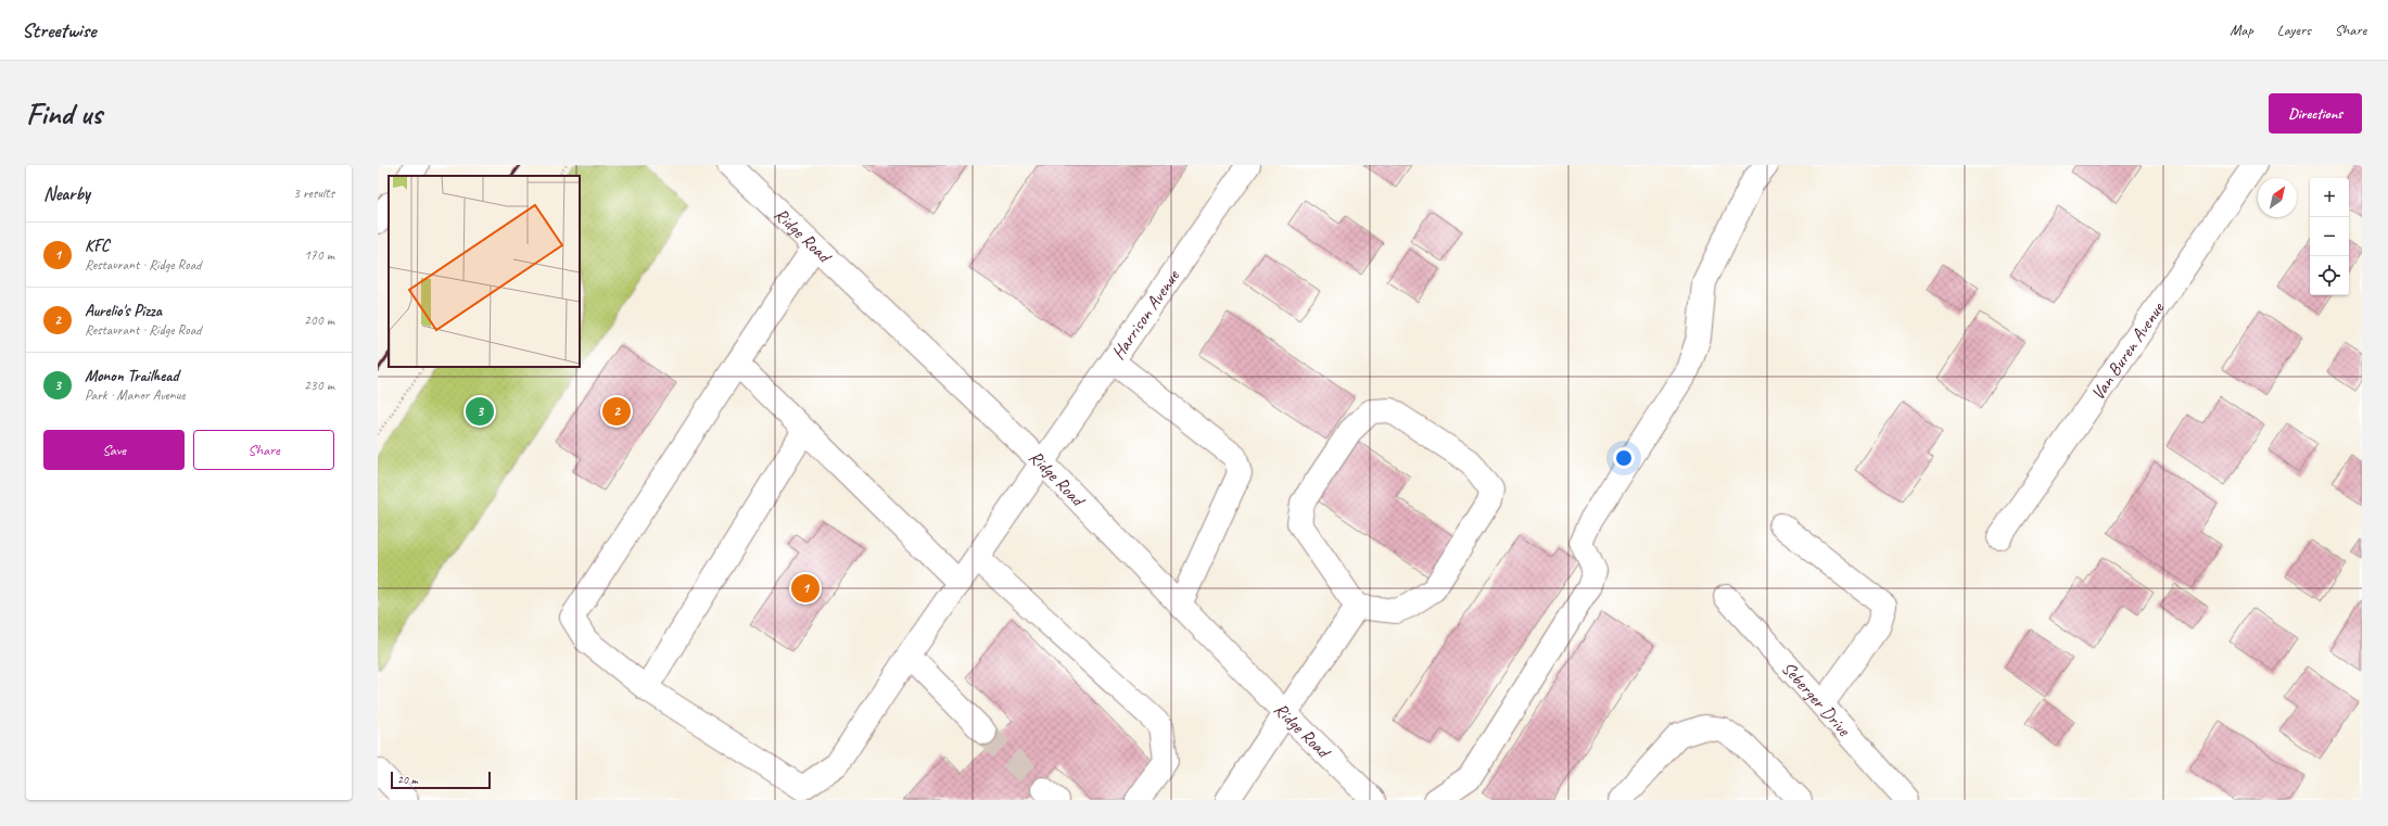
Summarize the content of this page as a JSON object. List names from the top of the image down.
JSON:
{
  "streets": {
    "street": [
      "Ridge Road",
      "Harrison Avenue",
      "Van Buren Avenue",
      "Seberger Drive"
    ]
  },
  "crossings": [
    ["Ridge Road", "Harrison Avenue"]
  ],
  "scale_bar": "20 m",
  "north": "top right",
  "page": {
    "header": "Streetwise",
    "nav": ["Map", "Layers", "Share"],
    "buttons": [
      "Directions",
      ["Save", "Share"]
    ],
    "title": "Find us",
    "heading": ["Nearby", "3 results"],
    "map_buttons": ["+", "−"],
    "list": [
      {
        "mark": "1",
        "name": "KFC",
        "note": "Restaurant · Ridge Road",
        "value": "170 m"
      },
      {
        "mark": "2",
        "name": "Aurelio's Pizza",
        "note": "Restaurant · Ridge Road",
        "value": "200 m"
      },
      {
        "mark": "3",
        "name": "Monon Trailhead",
        "note": "Park · Manor Avenue",
        "value": "230 m"
      }
    ],
    "pins": ["2", "3", "1"],
    "scale": "20 m"
  }
}
